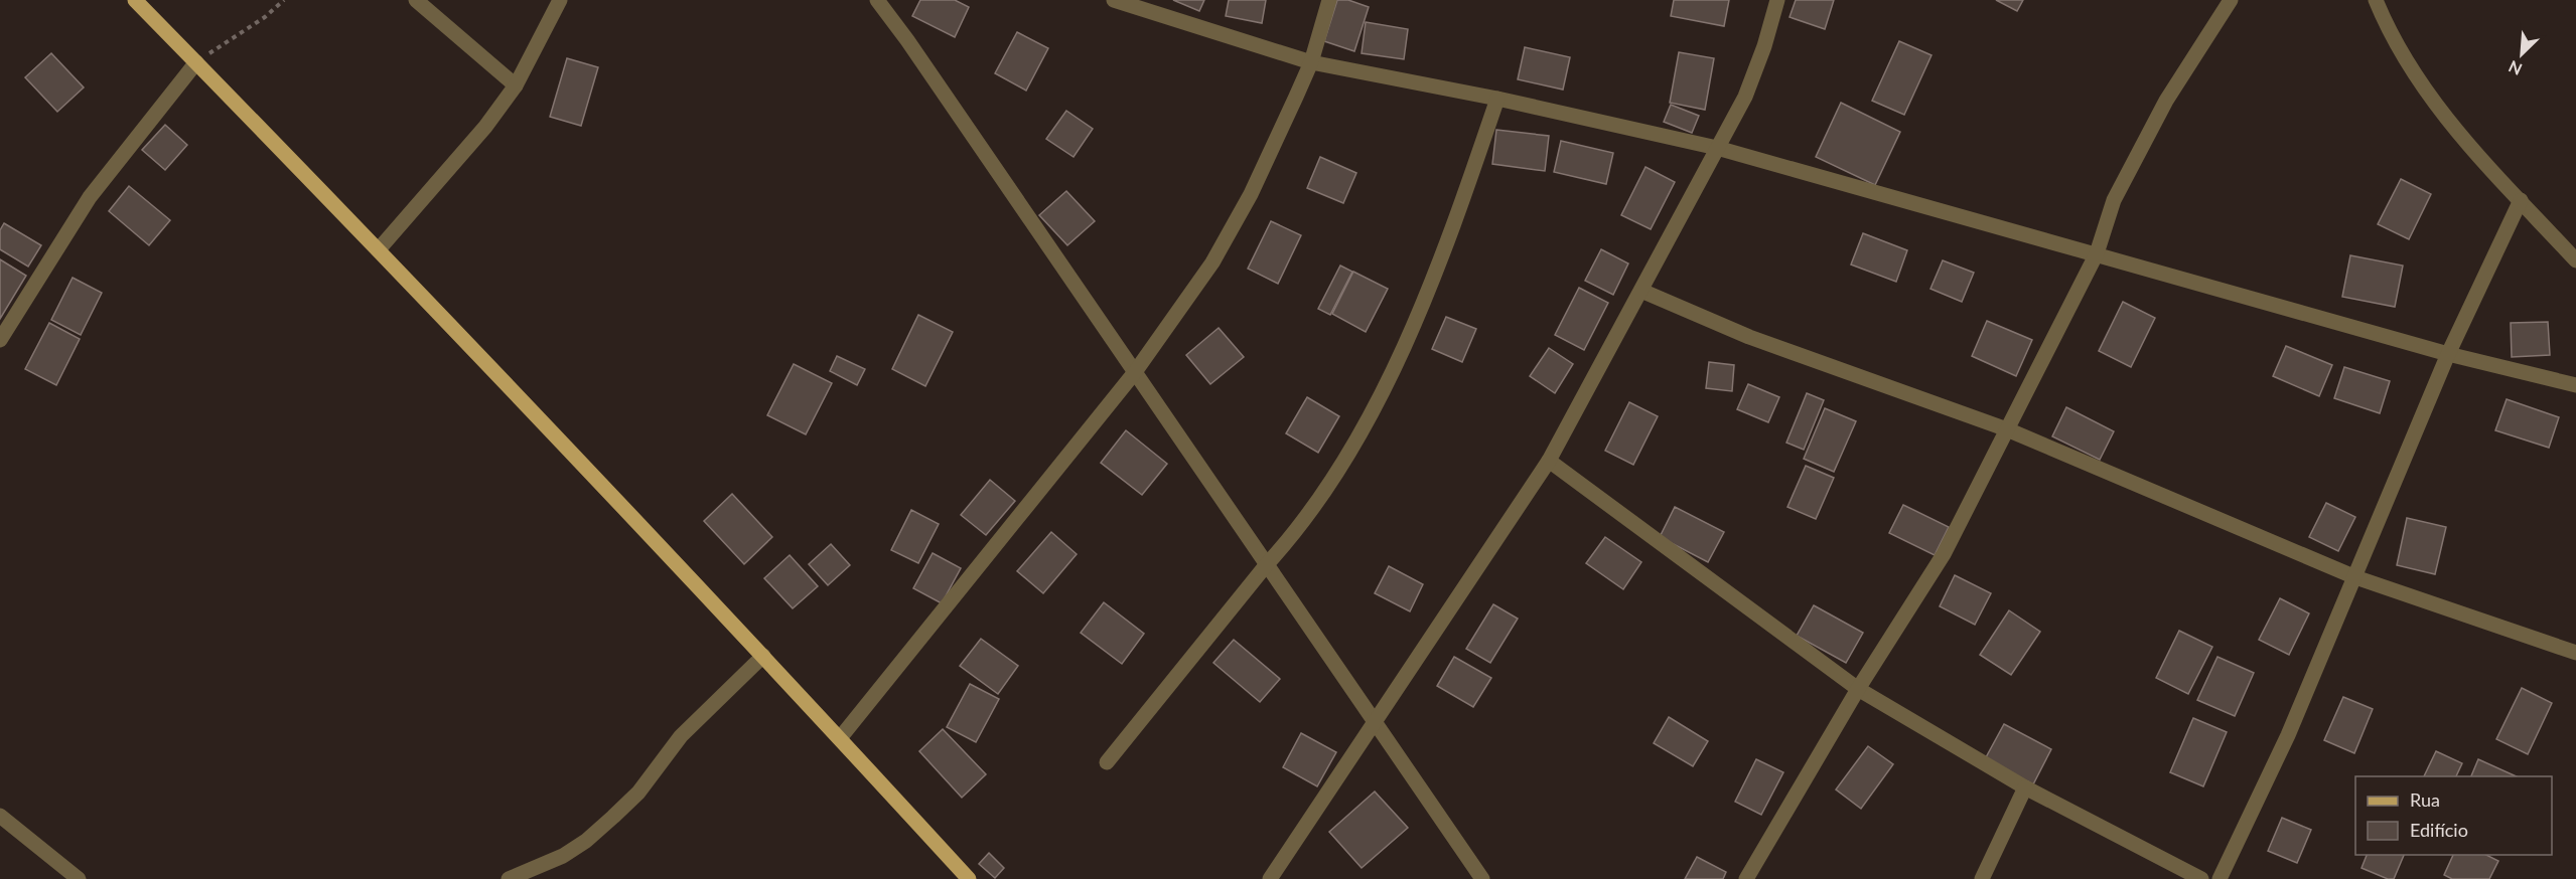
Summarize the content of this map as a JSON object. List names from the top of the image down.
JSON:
{
  "legend": ["Rua", "Edifício"],
  "north": "bottom left"
}
